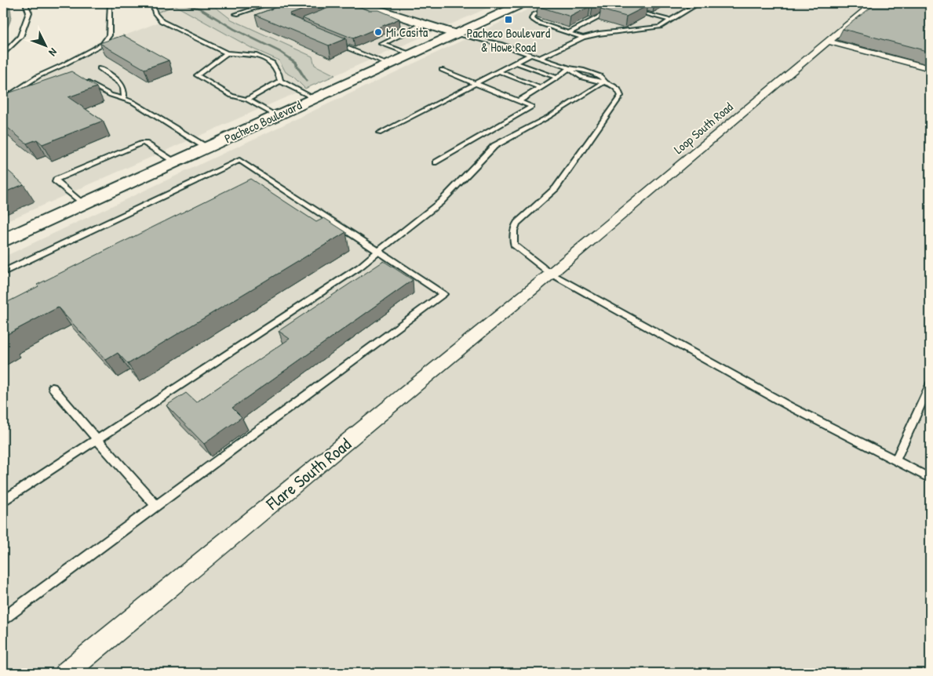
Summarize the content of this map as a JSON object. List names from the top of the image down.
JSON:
{
  "streets": {
    "main road": ["Pacheco Boulevard"],
    "street": ["Loop South Road", "Flare South Road"]
  },
  "crossings": [
    ["Loop South Road", "Flare South Road"]
  ],
  "places": {
    "transit": ["Pacheco Boulevard & Howe Road"],
    "other": ["Mi Casita"]
  },
  "north": "bottom right"
}
